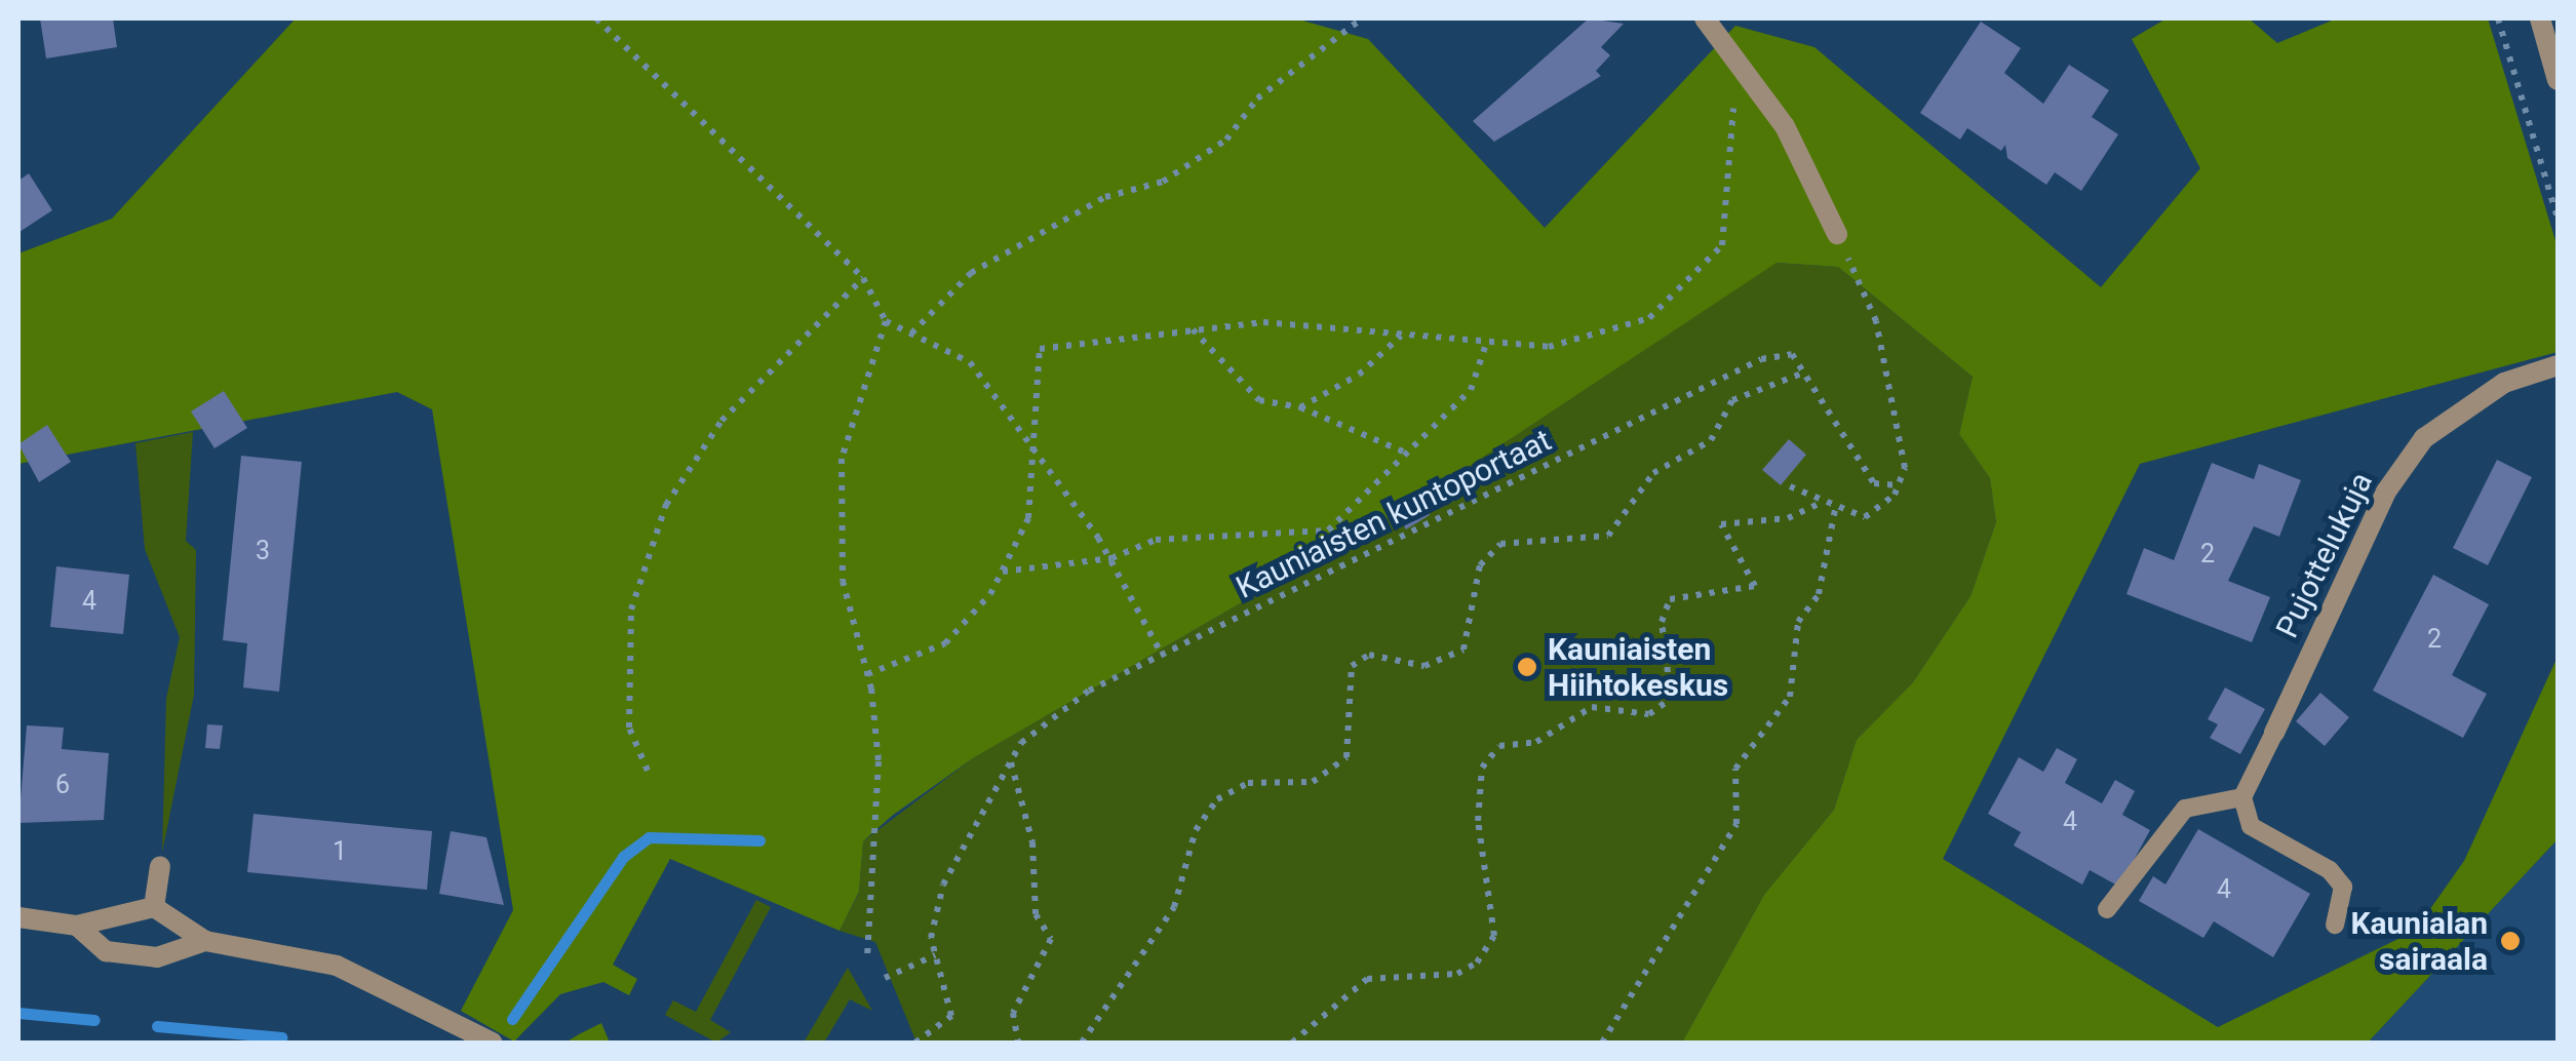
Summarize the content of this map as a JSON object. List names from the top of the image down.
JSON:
{
  "streets": {
    "street": ["Pujottelukuja"],
    "path": ["Kauniaisten kuntoportaat"]
  },
  "places": ["Kauniaisten Hiihtokeskus", "Kaunialan sairaala"],
  "house_numbers": [
    "3",
    "2",
    "4",
    "2",
    "6",
    "4",
    "1",
    "4"
  ]
}
